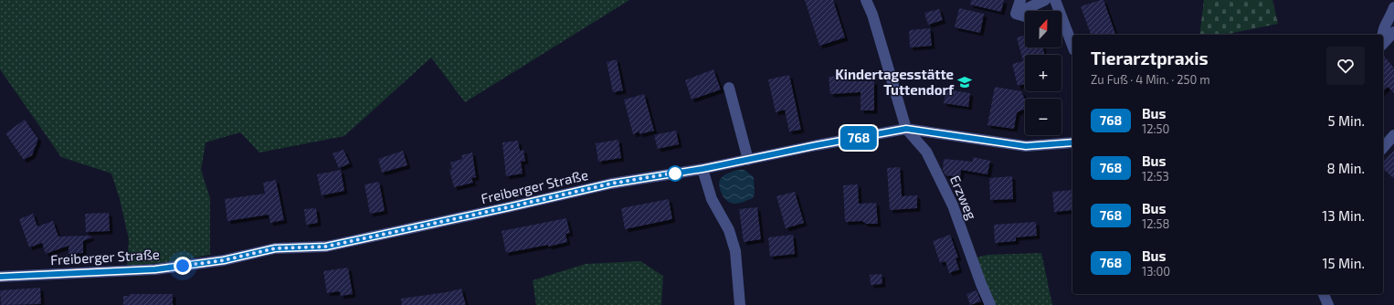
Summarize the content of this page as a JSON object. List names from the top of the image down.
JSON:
{
  "streets": {
    "street": ["Freiberger Straße", "Erzweg"]
  },
  "crossings": [
    ["Freiberger Straße", "Erzweg"]
  ],
  "places": {
    "school or university": ["Kindertagesstätte Tuttendorf"]
  },
  "lines": ["bus line 768"],
  "north": "top",
  "page": {
    "on_map": "768",
    "map_buttons": ["+", "−"],
    "heading": ["Tierarztpraxis", "Zu Fuß · 4 Min. · 250 m"],
    "list": [
      {
        "mark": "768",
        "name": "Bus",
        "note": "12:50",
        "value": "5 Min."
      },
      {
        "mark": "768",
        "name": "Bus",
        "note": "12:53",
        "value": "8 Min."
      },
      {
        "mark": "768",
        "name": "Bus",
        "note": "12:58",
        "value": "13 Min."
      },
      {
        "mark": "768",
        "name": "Bus",
        "note": "13:00",
        "value": "15 Min."
      }
    ]
  }
}
